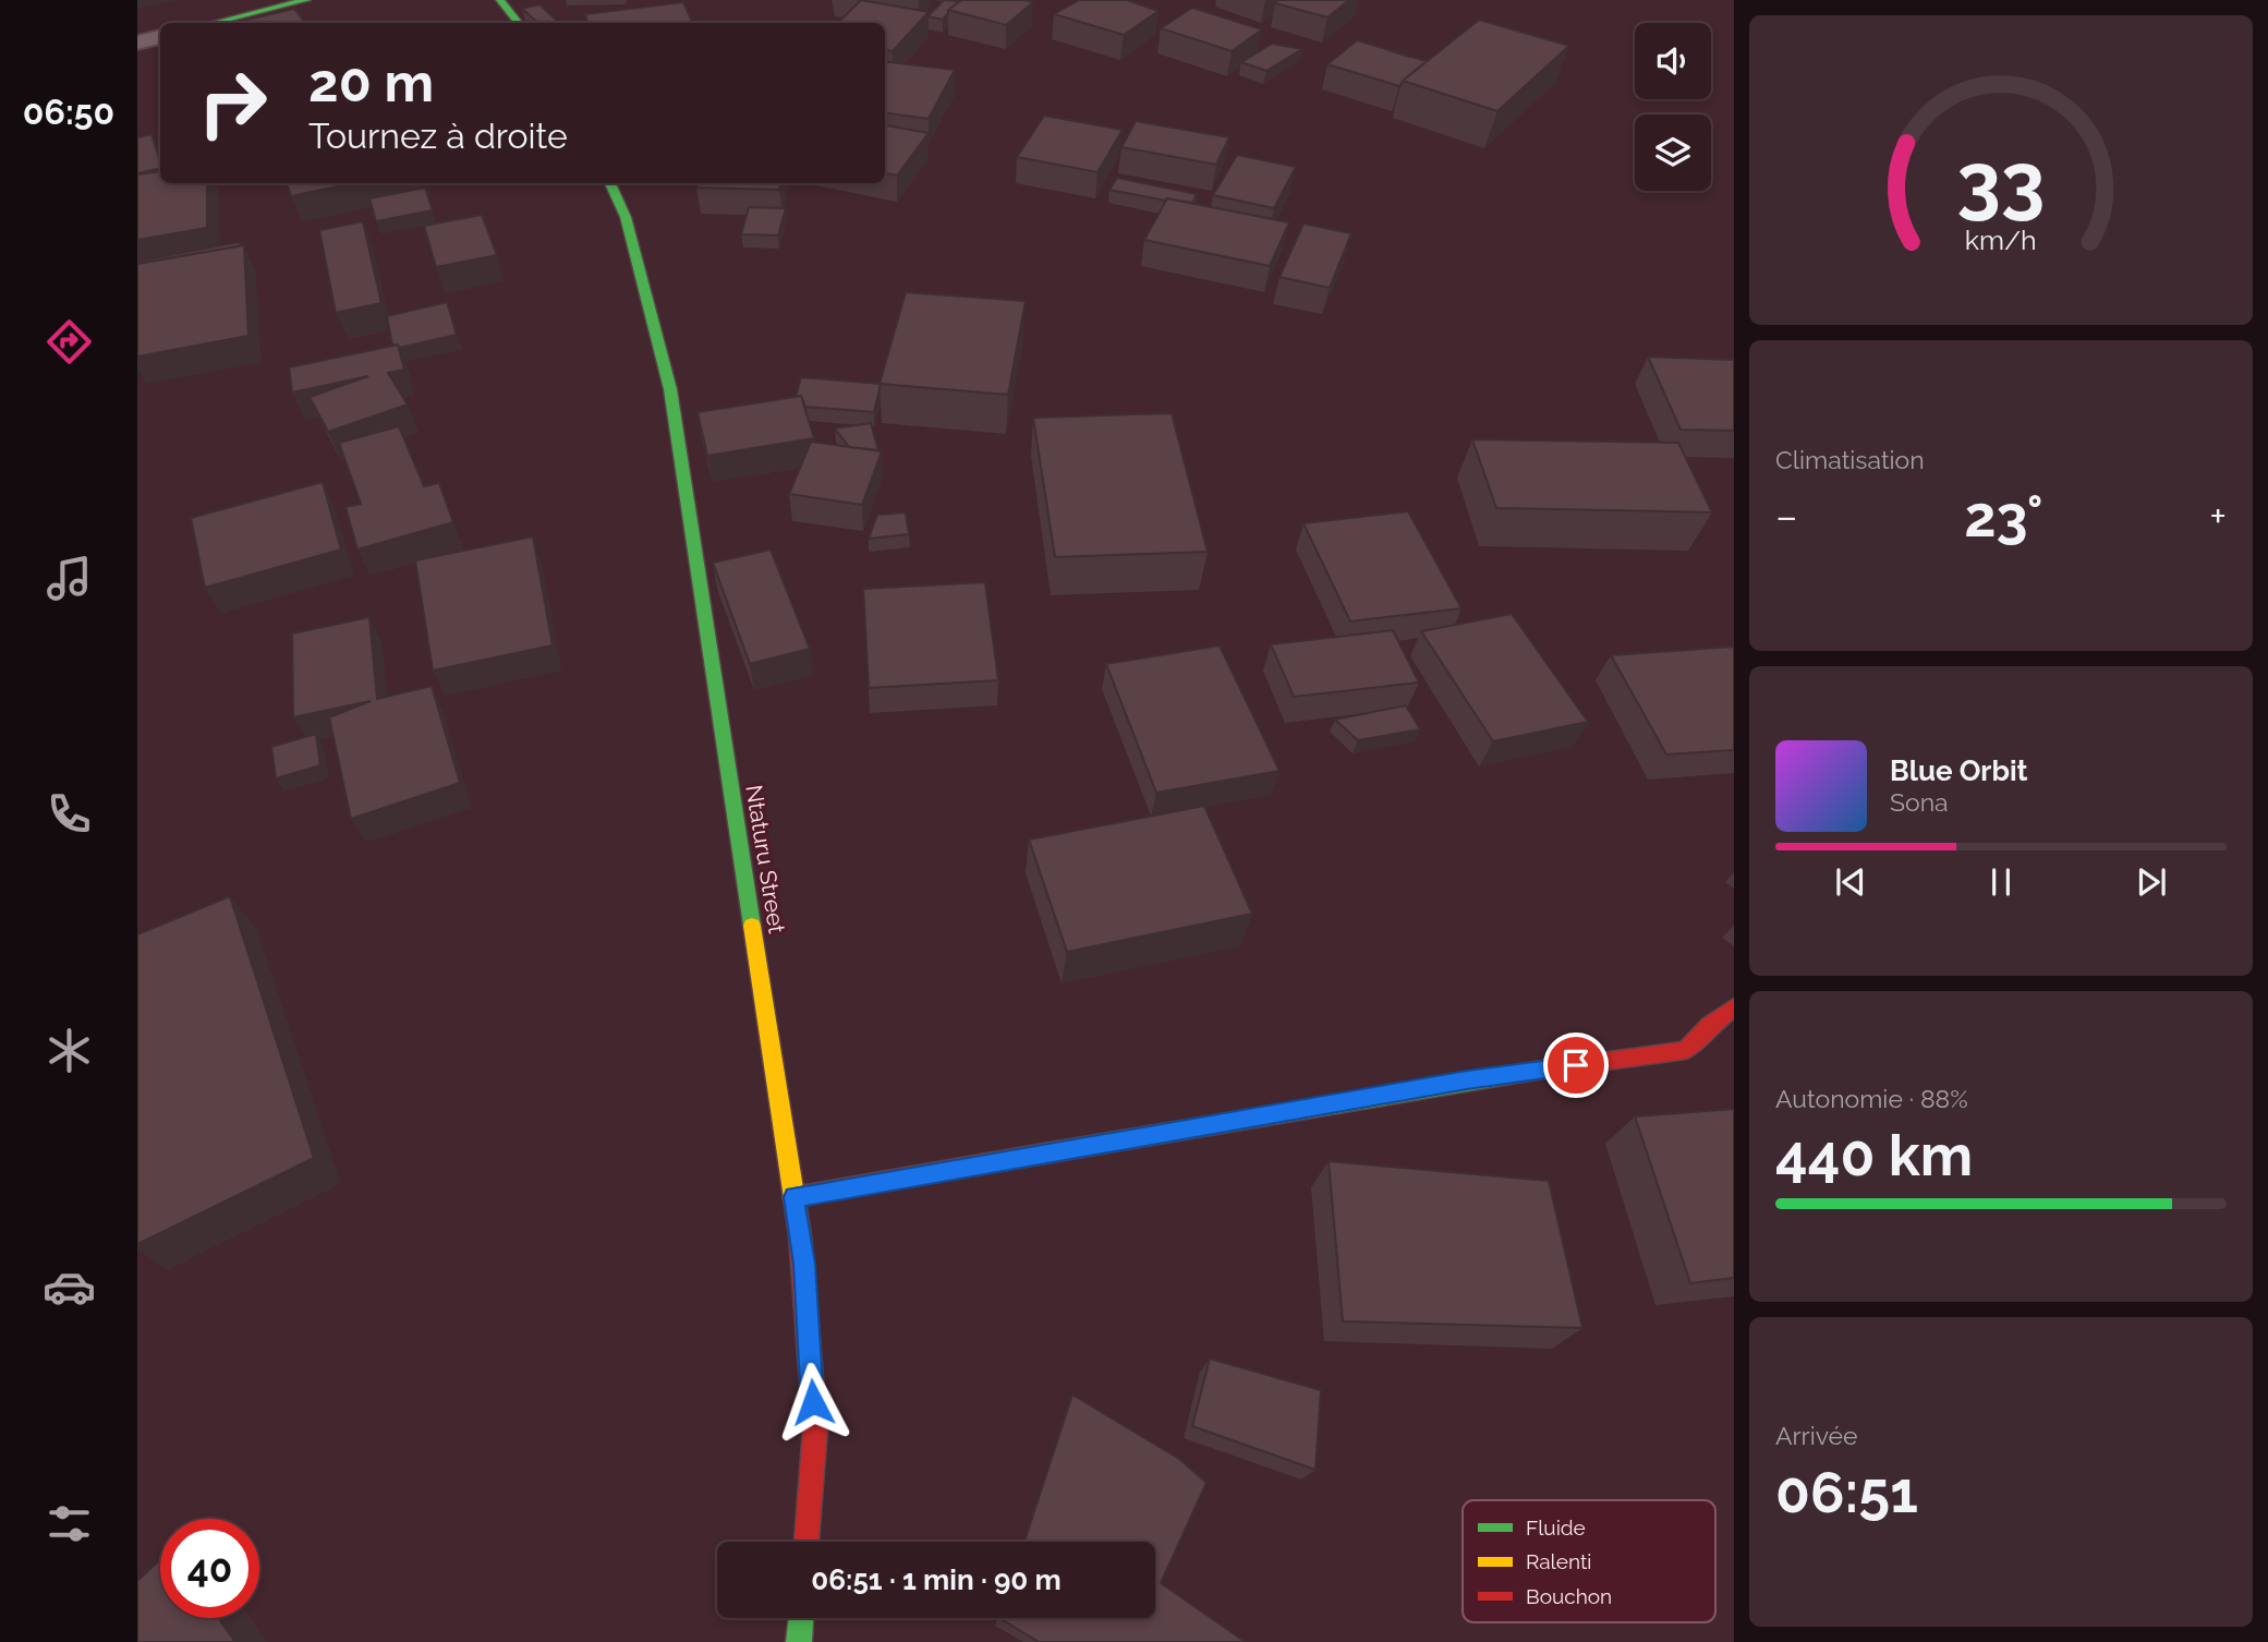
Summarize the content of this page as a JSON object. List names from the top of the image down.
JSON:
{
  "streets": {
    "street": ["Ntaturu Street"]
  },
  "legend": ["Fluide", "Ralenti", "Bouchon"],
  "page": {
    "tabs": "06:50",
    "turn": ["20 m", "Tournez à droite"],
    "tile": [
      "Climatisation",
      ["Autonomie · 88%", "440 km"],
      ["Arrivée", "06:51"]
    ],
    "heat": ["−", "23°", "+"],
    "song": ["Blue Orbit", "Sona"],
    "limit": "40",
    "trip": "06:51 · 1 min · 90 m",
    "gauge": ["33", "km/h"]
  }
}
